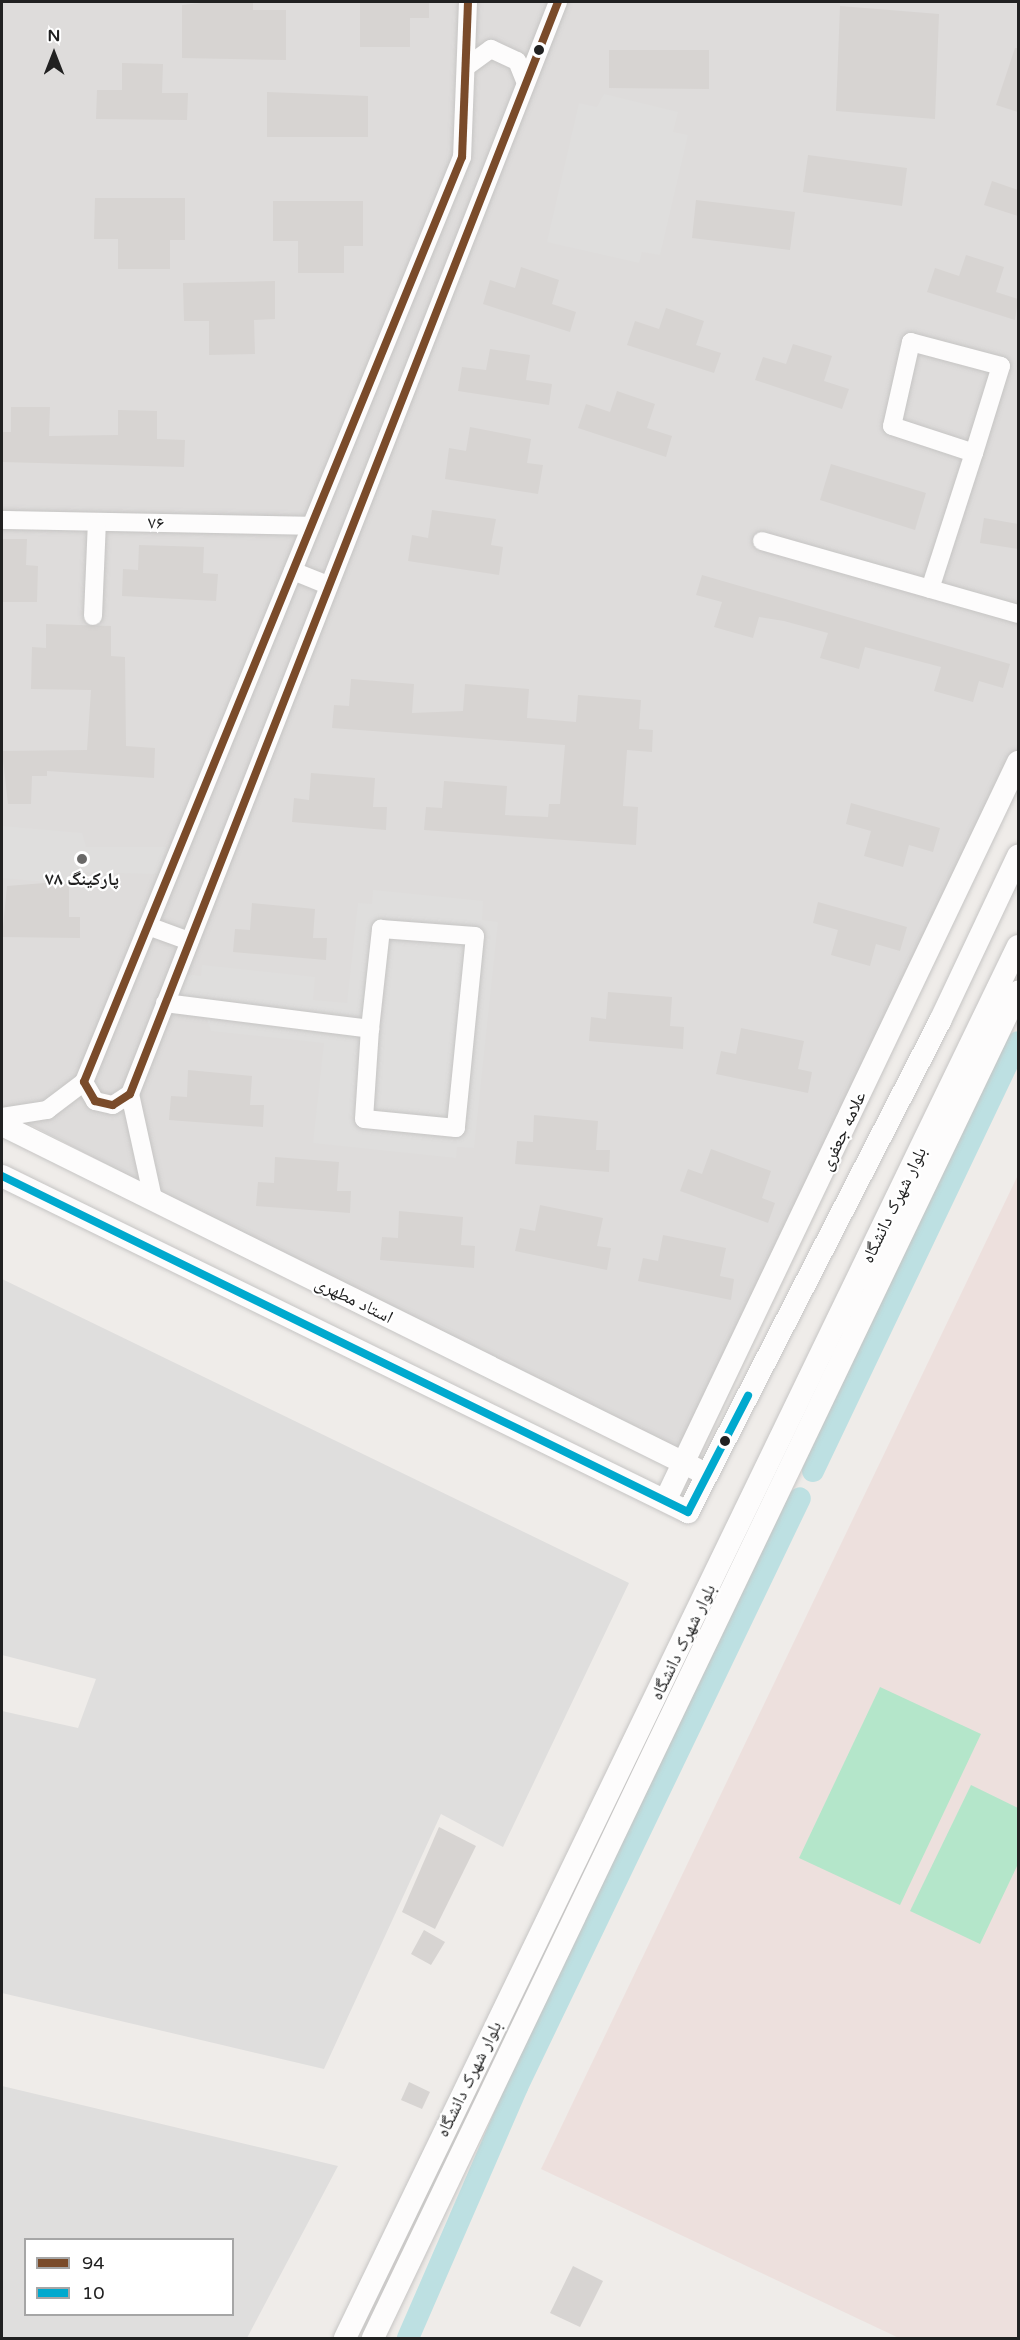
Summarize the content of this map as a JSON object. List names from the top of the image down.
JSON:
{
  "streets": {
    "street": [
      "۷۶",
      "علامه جعفری",
      "بلوار شهرک دانشگاه",
      "استاد مطهری"
    ]
  },
  "crossings": [
    ["علامه جعفری", "استاد مطهری"]
  ],
  "places": ["پارکینگ ۷۸"],
  "lines": ["transit line 94", "transit line 10"],
  "legend": ["94", "10"],
  "north": "top"
}
